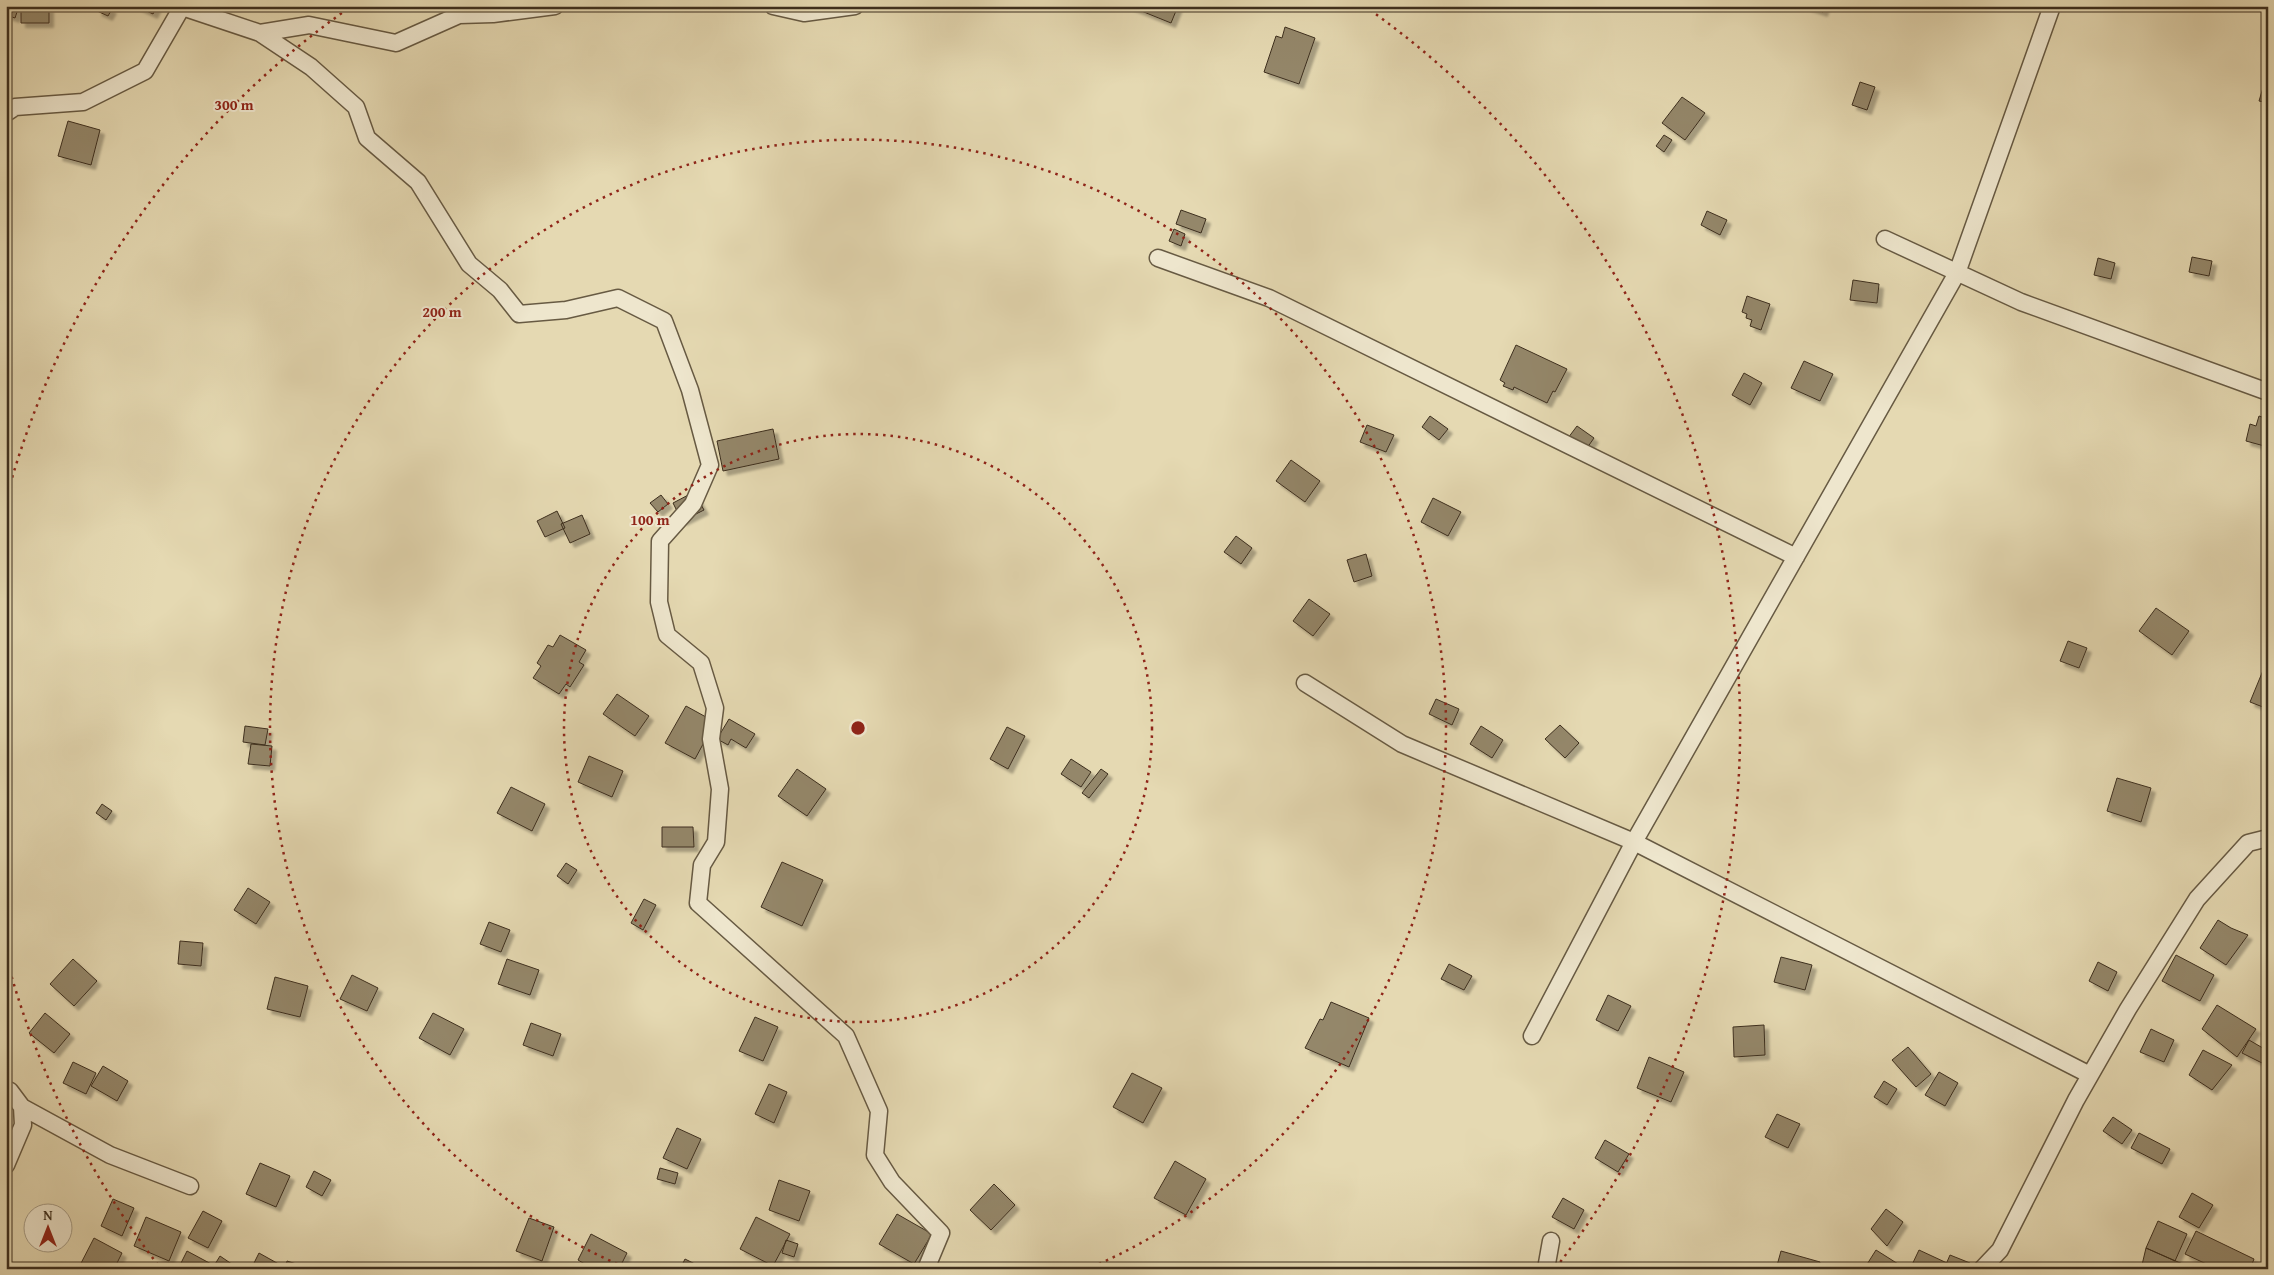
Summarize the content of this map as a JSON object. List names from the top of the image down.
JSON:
{
  "north": "top",
  "rings": ["300 m", "200 m", "100 m"]
}
